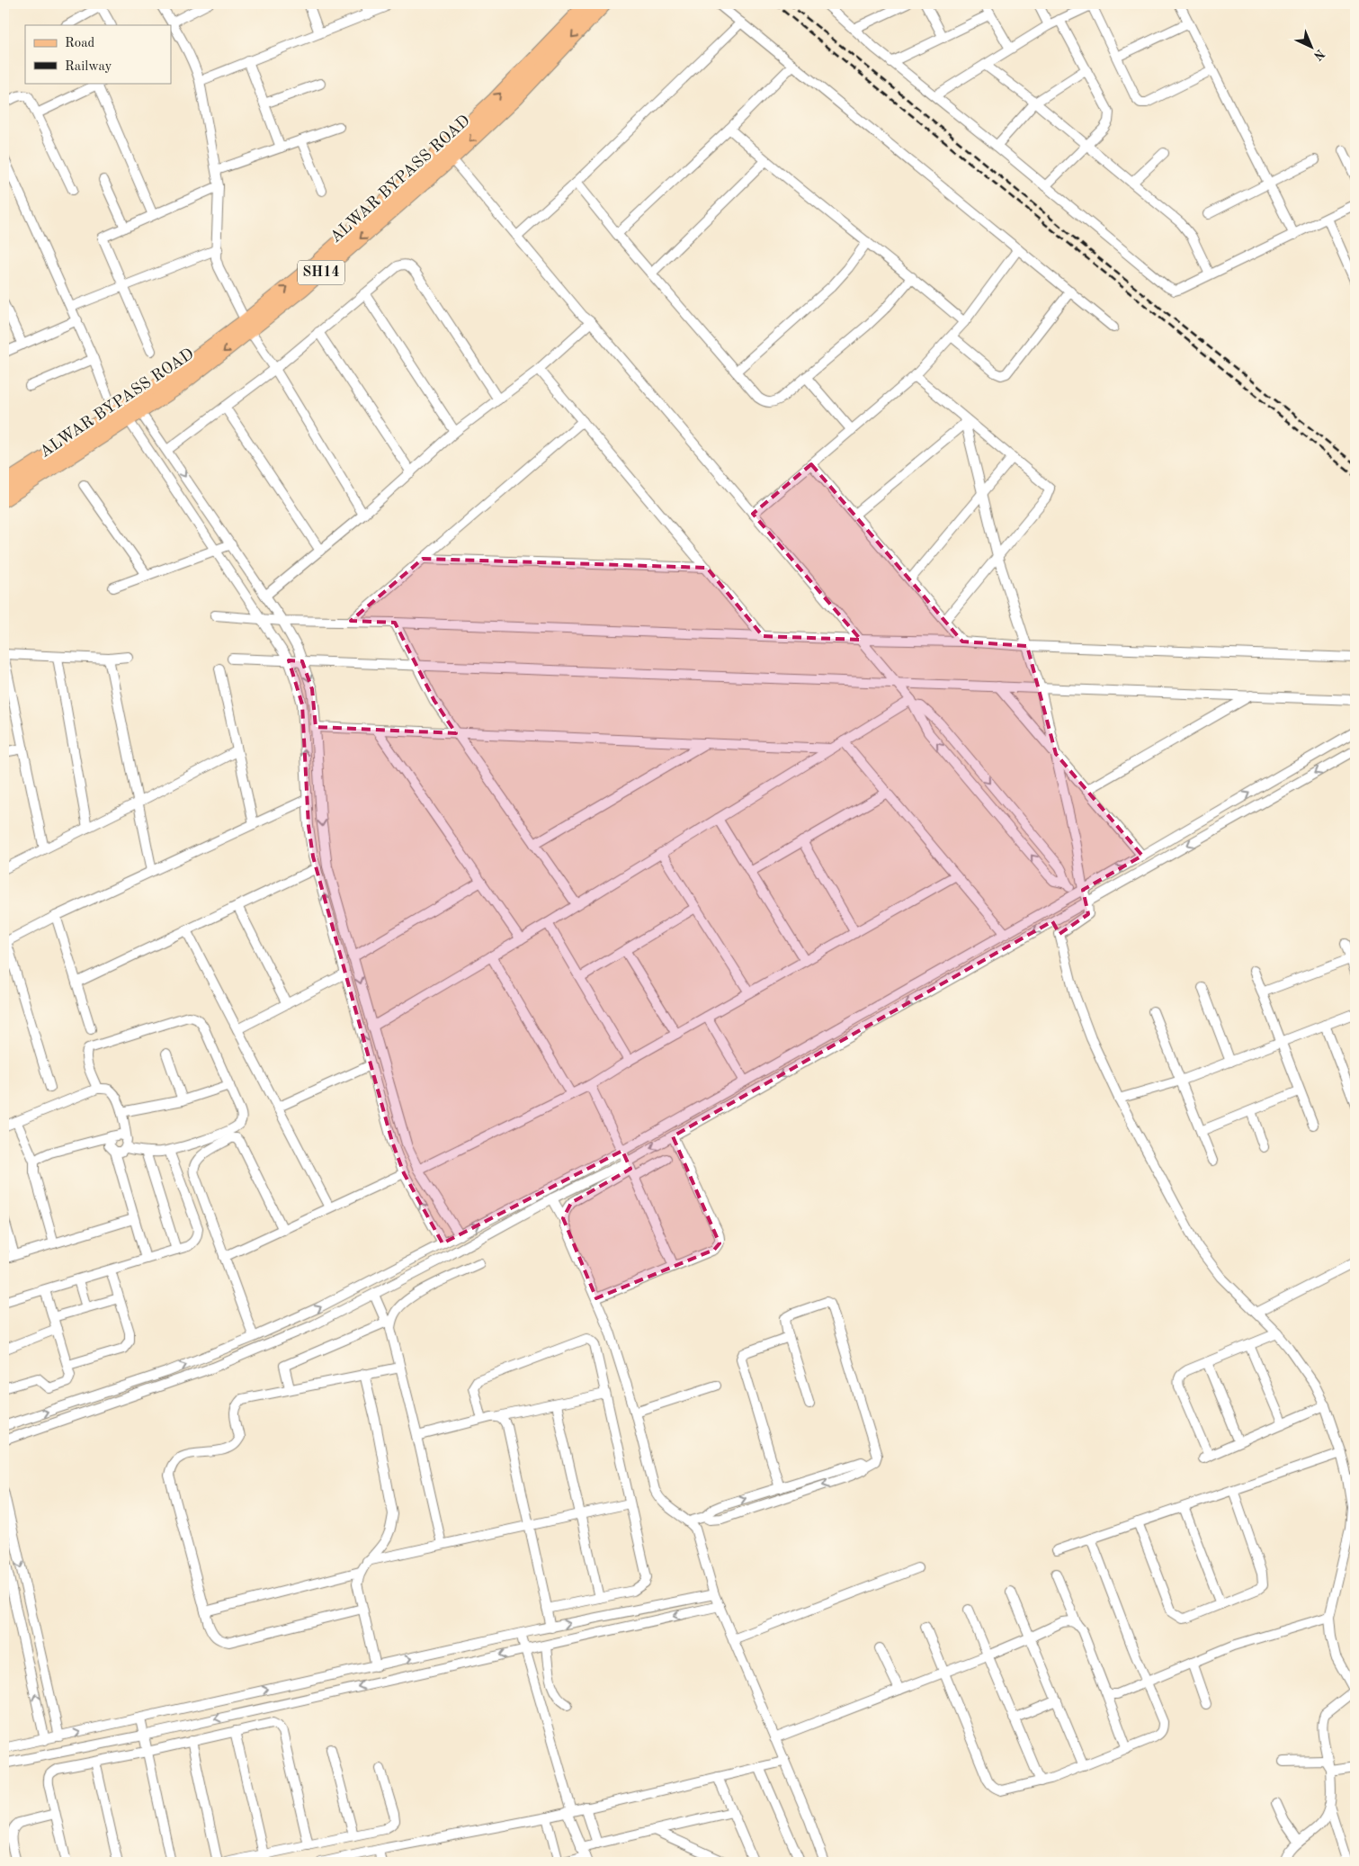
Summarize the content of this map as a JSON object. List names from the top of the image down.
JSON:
{
  "streets": {
    "main road": ["ALWAR BYPASS ROAD", "SH14"]
  },
  "legend": ["Road", "Railway"],
  "north": "bottom right"
}
